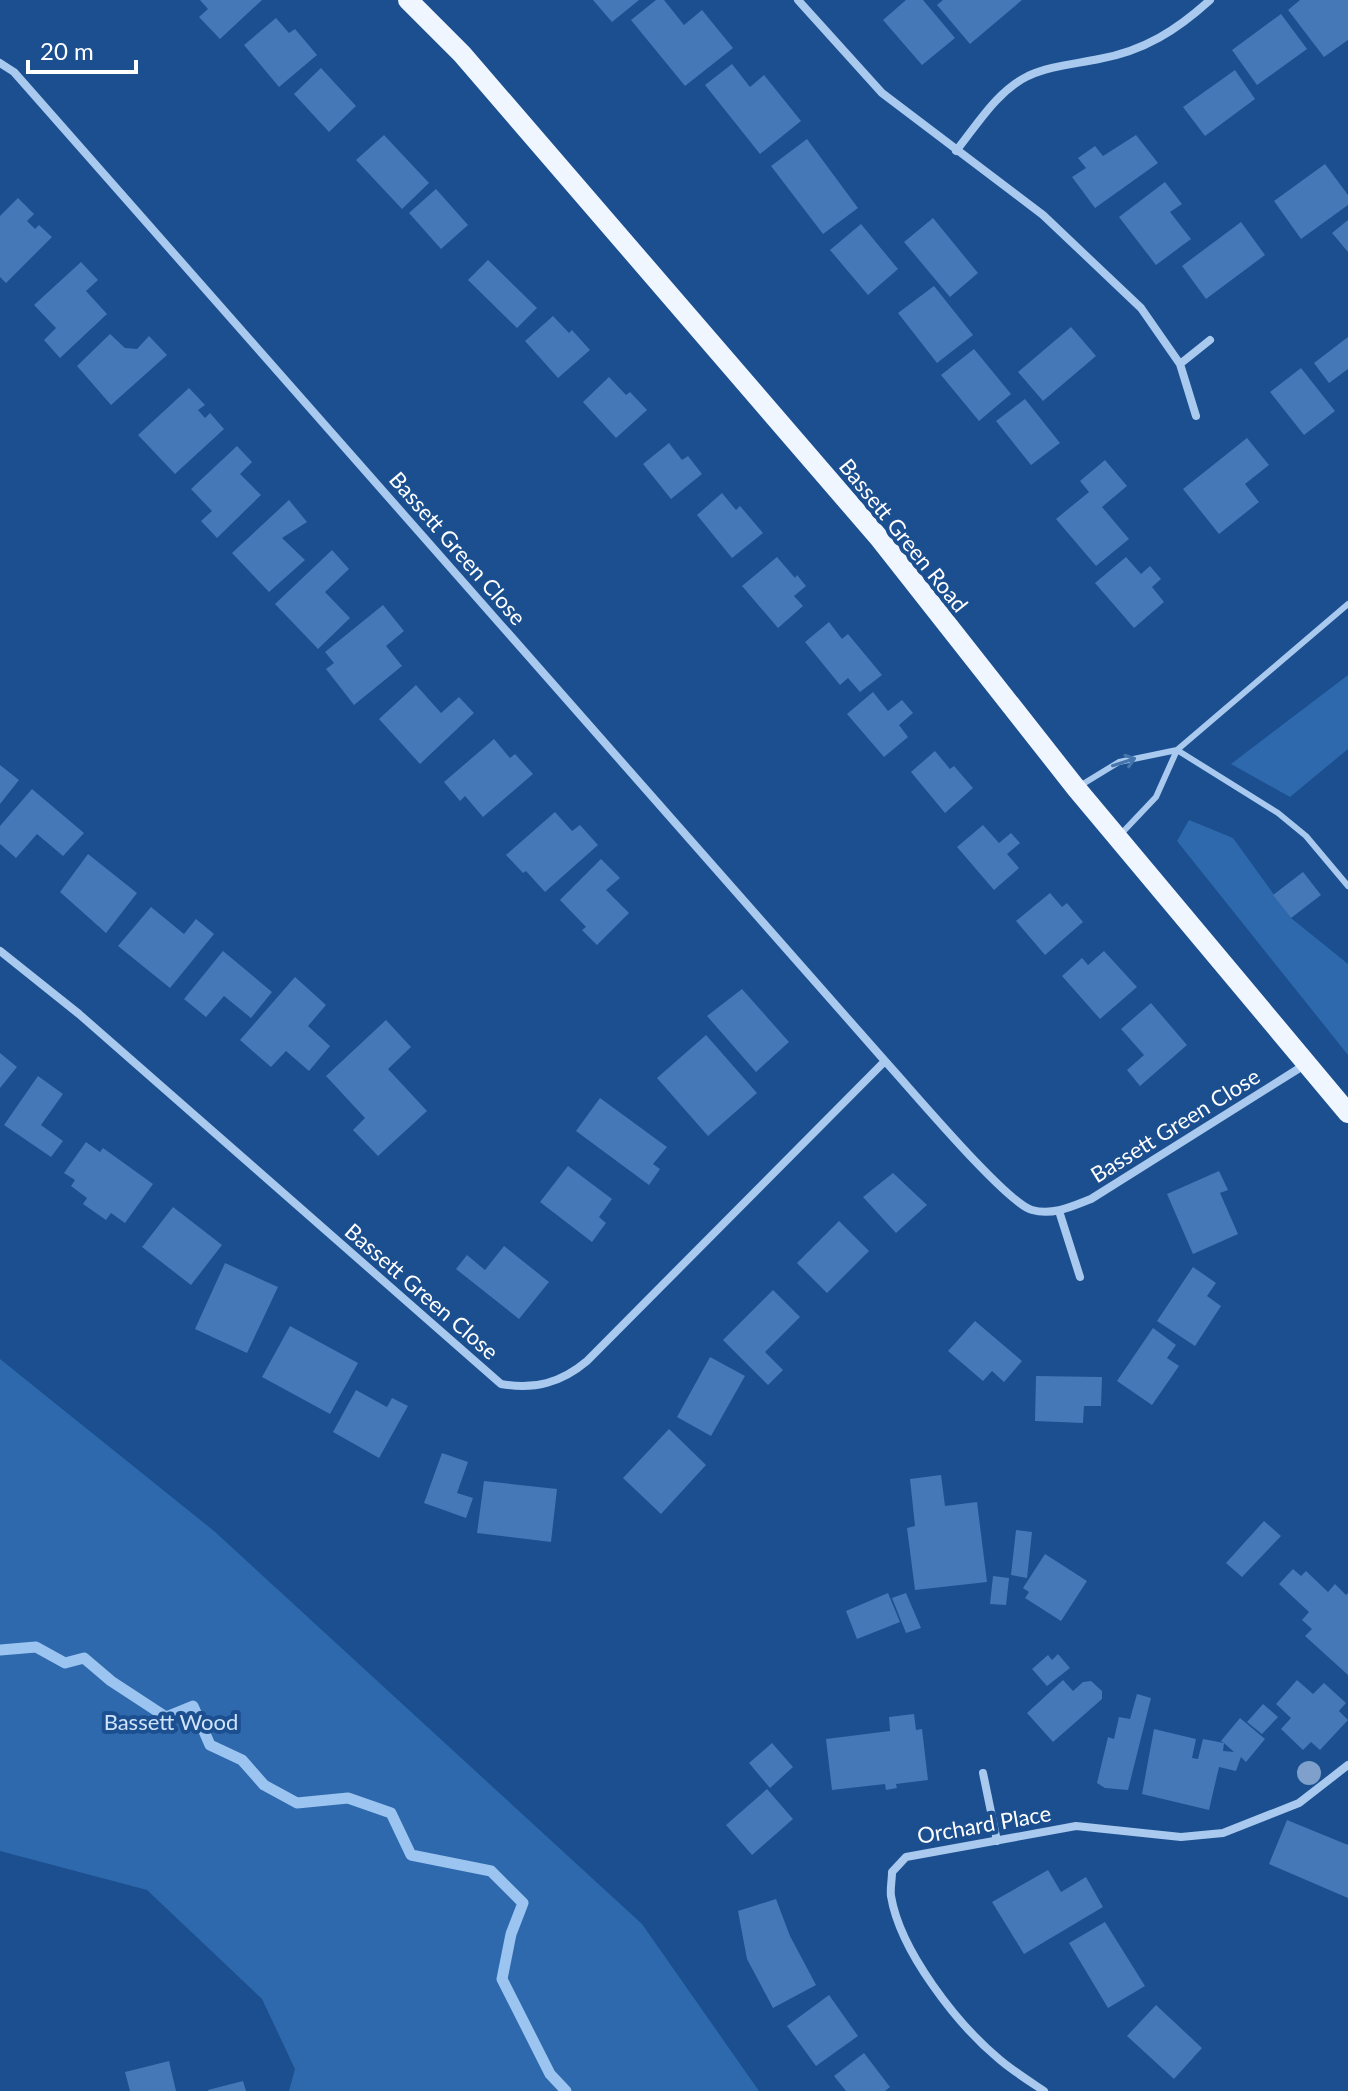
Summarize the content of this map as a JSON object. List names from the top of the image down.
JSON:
{
  "streets": {
    "main road": ["Bassett Green Road"],
    "street": ["Bassett Green Close", "Orchard Place"]
  },
  "crossings": [
    ["Bassett Green Road", "Bassett Green Close"]
  ],
  "parks": ["Bassett Wood"],
  "scale_bar": "20 m"
}
